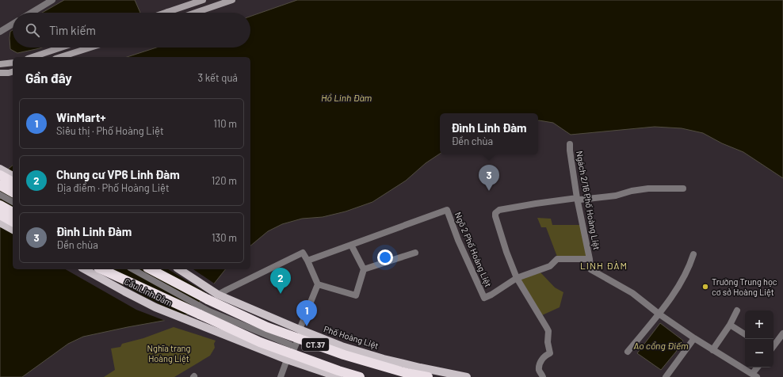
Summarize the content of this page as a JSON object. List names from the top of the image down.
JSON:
{
  "streets": {
    "highway": ["CT.37"],
    "main road": ["Cầu Linh Đàm", "Phố Hoàng Liệt"],
    "street": ["Ngách 2/16 Phố Hoàng Liệt", "Ngõ 2 Phố Hoàng Liệt"]
  },
  "crossings": [
    ["Ngách 2/16 Phố Hoàng Liệt", "Ngõ 2 Phố Hoàng Liệt"]
  ],
  "districts": ["LINH ĐÀM"],
  "water": ["Hồ Linh Đàm", "Ao cổng Điếm"],
  "parks": ["Nghĩa trang Hoàng Liệt"],
  "places": ["Trường Trung học cơ sở Hoàng Liệt"],
  "page": {
    "search": "Tìm kiếm",
    "heading": ["Gần đây", "3 kết quả"],
    "list": [
      {
        "mark": "1",
        "name": "WinMart+",
        "note": "Siêu thị · Phố Hoàng Liệt",
        "value": "110 m"
      },
      {
        "mark": "2",
        "name": "Chung cư VP6 Linh Đàm",
        "note": "Địa điểm · Phố Hoàng Liệt",
        "value": "120 m"
      },
      {
        "mark": "3",
        "name": "Đình Linh Đàm",
        "note": "Đền chùa",
        "value": "130 m"
      }
    ],
    "popup": ["Đình Linh Đàm", "Đền chùa"],
    "pins": ["3", "2", "1"],
    "map_buttons": ["+", "−"]
  }
}
